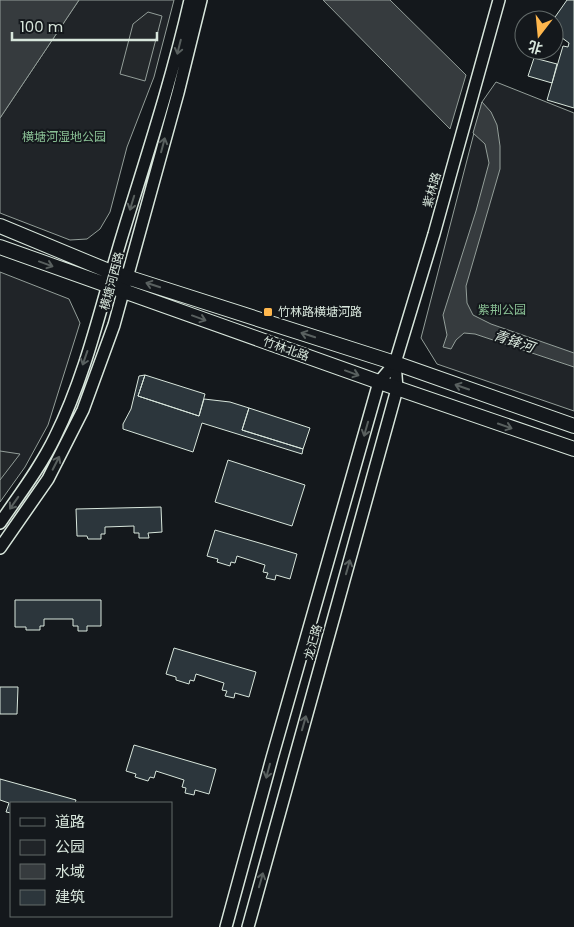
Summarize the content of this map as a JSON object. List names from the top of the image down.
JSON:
{
  "streets": {
    "main road": ["竹林北路"],
    "street": ["紫林路", "横塘河西路", "龙汇路"]
  },
  "crossings": [
    ["紫林路", "竹林北路"],
    ["紫林路", "龙汇路"],
    ["横塘河西路", "竹林北路"],
    ["竹林北路", "龙汇路"]
  ],
  "water": ["青锋河"],
  "parks": ["横塘河湿地公园", "紫荆公园"],
  "places": {
    "transit": ["竹林路横塘河路"]
  },
  "legend": [
    "道路",
    "公园",
    "水域",
    "建筑"
  ],
  "scale_bar": "100 m",
  "north": "bottom"
}
